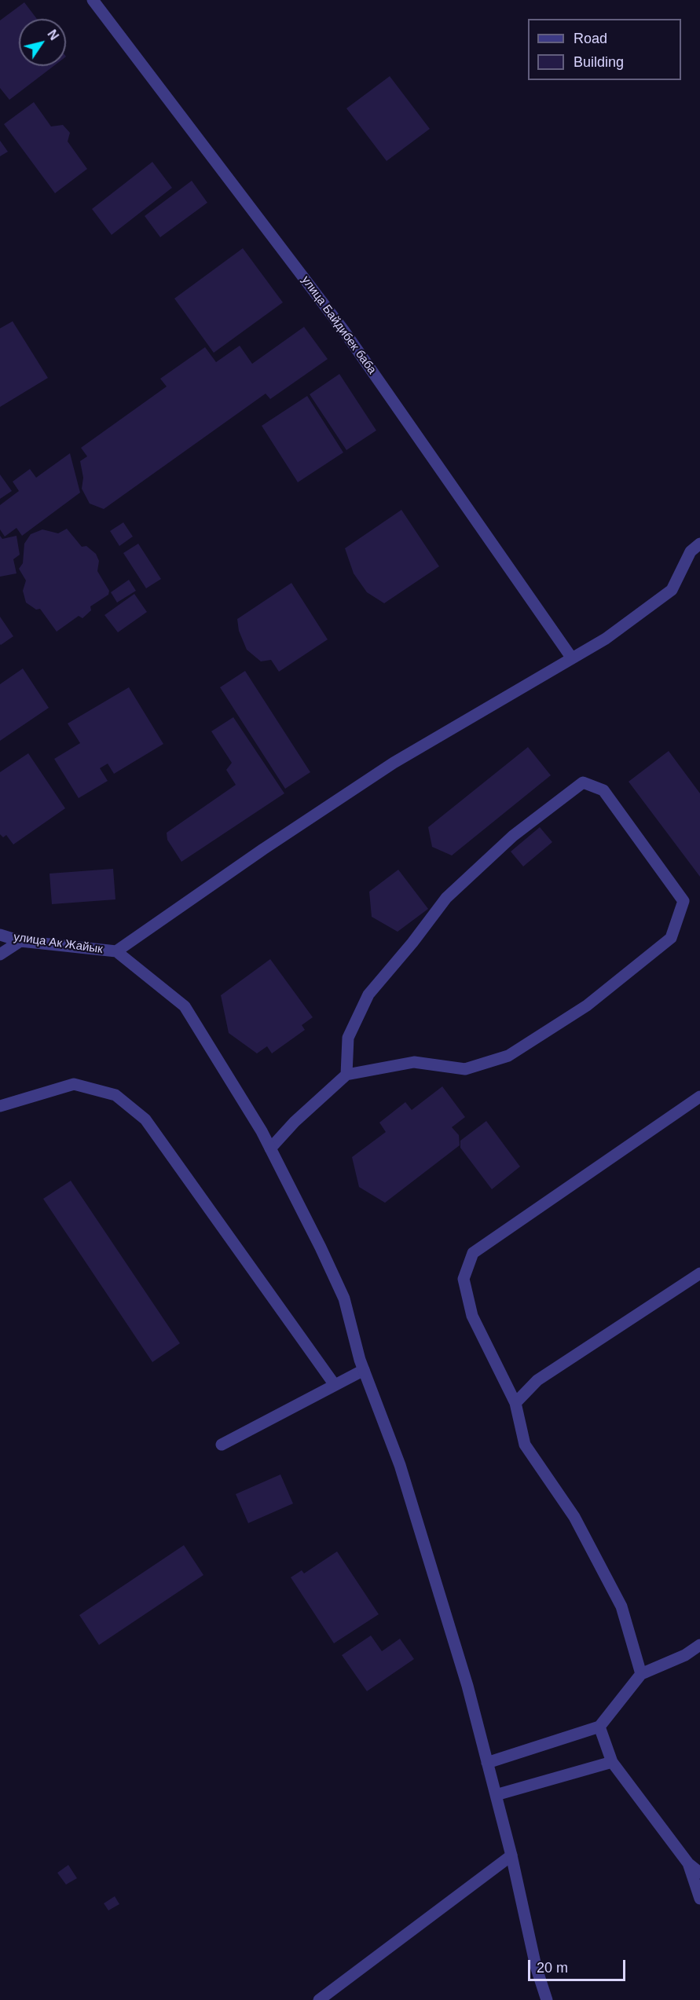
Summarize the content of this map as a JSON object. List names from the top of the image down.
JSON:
{
  "streets": {
    "street": ["улица Байдибек баба", "улица Ак Жайык"]
  },
  "legend": ["Road", "Building"],
  "scale_bar": "20 m",
  "north": "top right"
}
